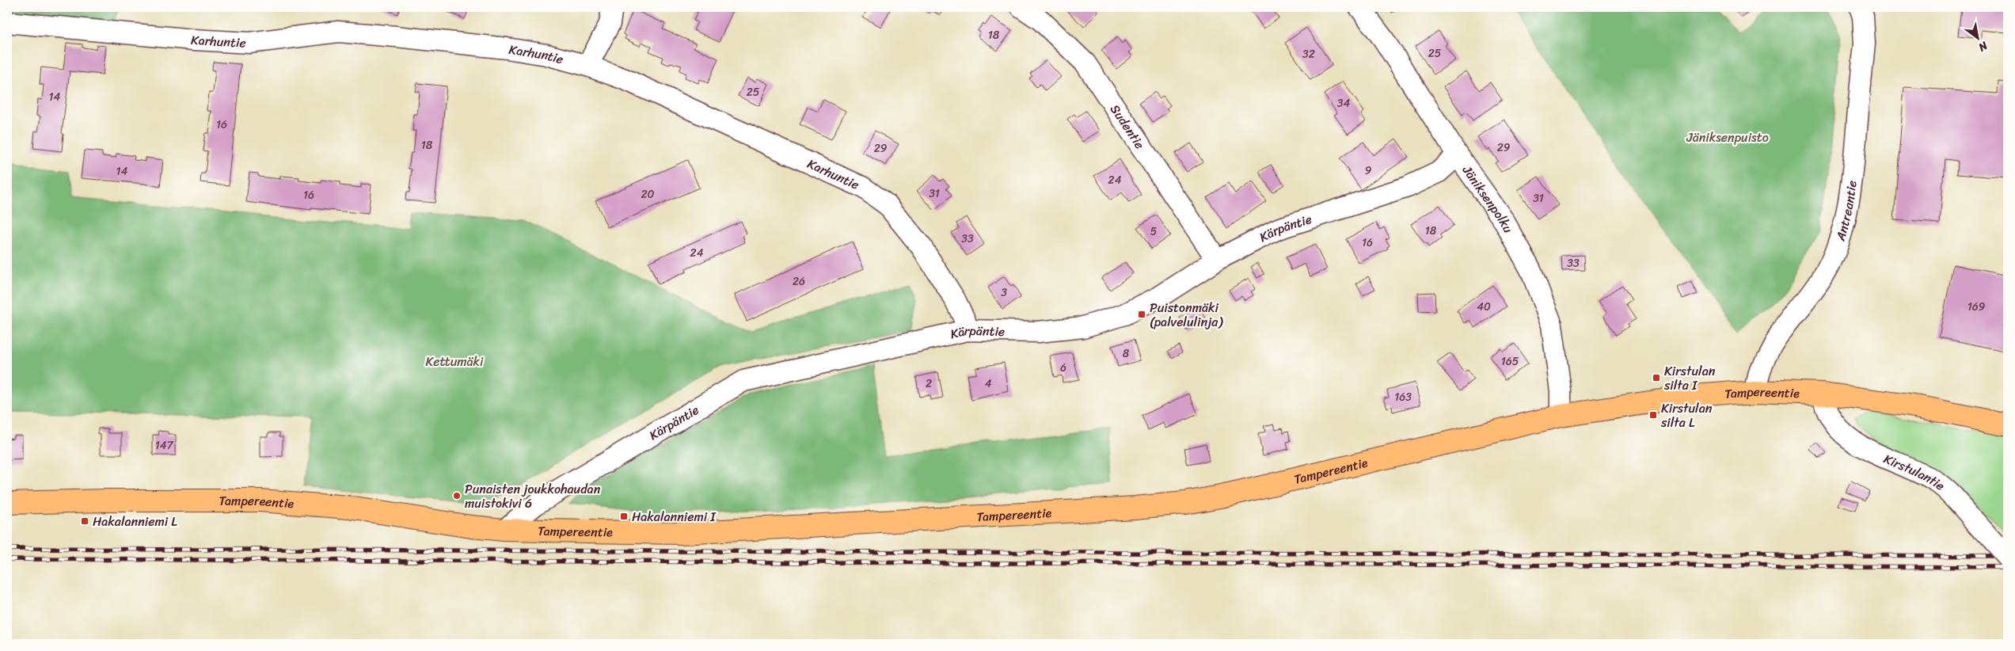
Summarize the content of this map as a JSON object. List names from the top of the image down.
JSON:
{
  "streets": {
    "main road": ["Tampereentie"],
    "street": [
      "Karhuntie",
      "Sudentie",
      "Jäniksenpolku",
      "Antreantie",
      "Kärpäntie",
      "Kirstulantie"
    ]
  },
  "crossings": [
    ["Karhuntie", "Kärpäntie"],
    ["Sudentie", "Kärpäntie"],
    ["Jäniksenpolku", "Kärpäntie"],
    ["Jäniksenpolku", "Tampereentie"],
    ["Antreantie", "Tampereentie"],
    ["Kärpäntie", "Tampereentie"],
    ["Tampereentie", "Kirstulantie"]
  ],
  "parks": ["Jäniksenpuisto", "Kettumäki"],
  "places": {
    "transit": [
      "Puistonmäki (palvelulinja)",
      "Kirstulan silta I",
      "Kirstulan silta L",
      "Hakalanniemi I",
      "Hakalanniemi L"
    ],
    "other": ["Punaisten joukkohaudan muistokivi 6"]
  },
  "house_numbers": [
    "18",
    "25",
    "32",
    "25",
    "14",
    "34",
    "16",
    "18",
    "29",
    "29",
    "9",
    "14",
    "24",
    "31",
    "20",
    "16",
    "31",
    "18",
    "5",
    "33",
    "16",
    "24",
    "33",
    "26",
    "3",
    "40",
    "169",
    "8",
    "165",
    "6",
    "2",
    "4",
    "163",
    "147"
  ],
  "north": "bottom right"
}
